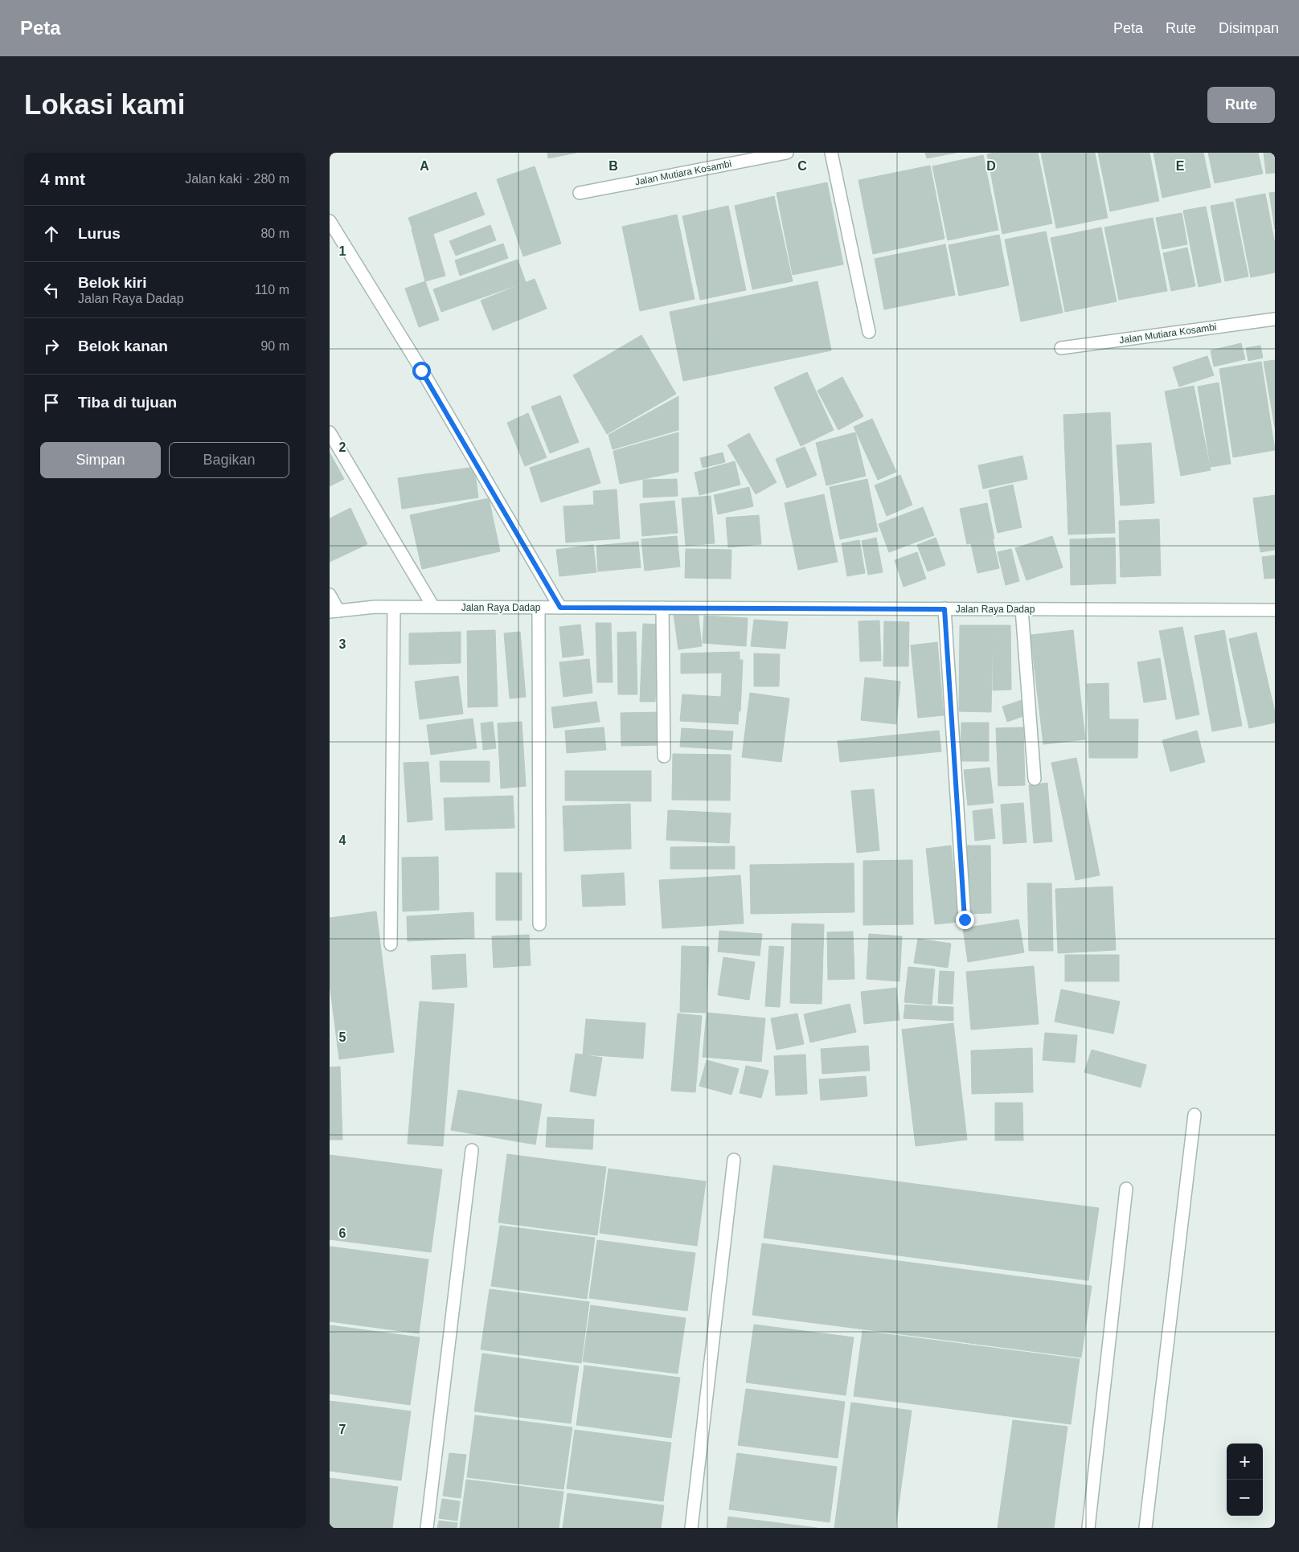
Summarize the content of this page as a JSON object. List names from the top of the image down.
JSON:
{
  "streets": {
    "street": ["Jalan Mutiara Kosambi", "Jalan Raya Dadap"]
  },
  "page": {
    "header": "Peta",
    "nav": ["Peta", "Rute", "Disimpan"],
    "buttons": [
      "Rute",
      ["Simpan", "Bagikan"]
    ],
    "title": "Lokasi kami",
    "heading": ["4 mnt", "Jalan kaki · 280 m"],
    "list": [
      ["Lurus", "80 m"],
      ["Belok kiri", "Jalan Raya Dadap", "110 m"],
      ["Belok kanan", "90 m"],
      "Tiba di tujuan"
    ],
    "map_buttons": ["+", "−"]
  },
  "grid": {
    "columns": [
      "A",
      "B",
      "C",
      "D",
      "E"
    ],
    "rows": [
      "1",
      "2",
      "3",
      "4",
      "5",
      "6",
      "7"
    ]
  }
}
